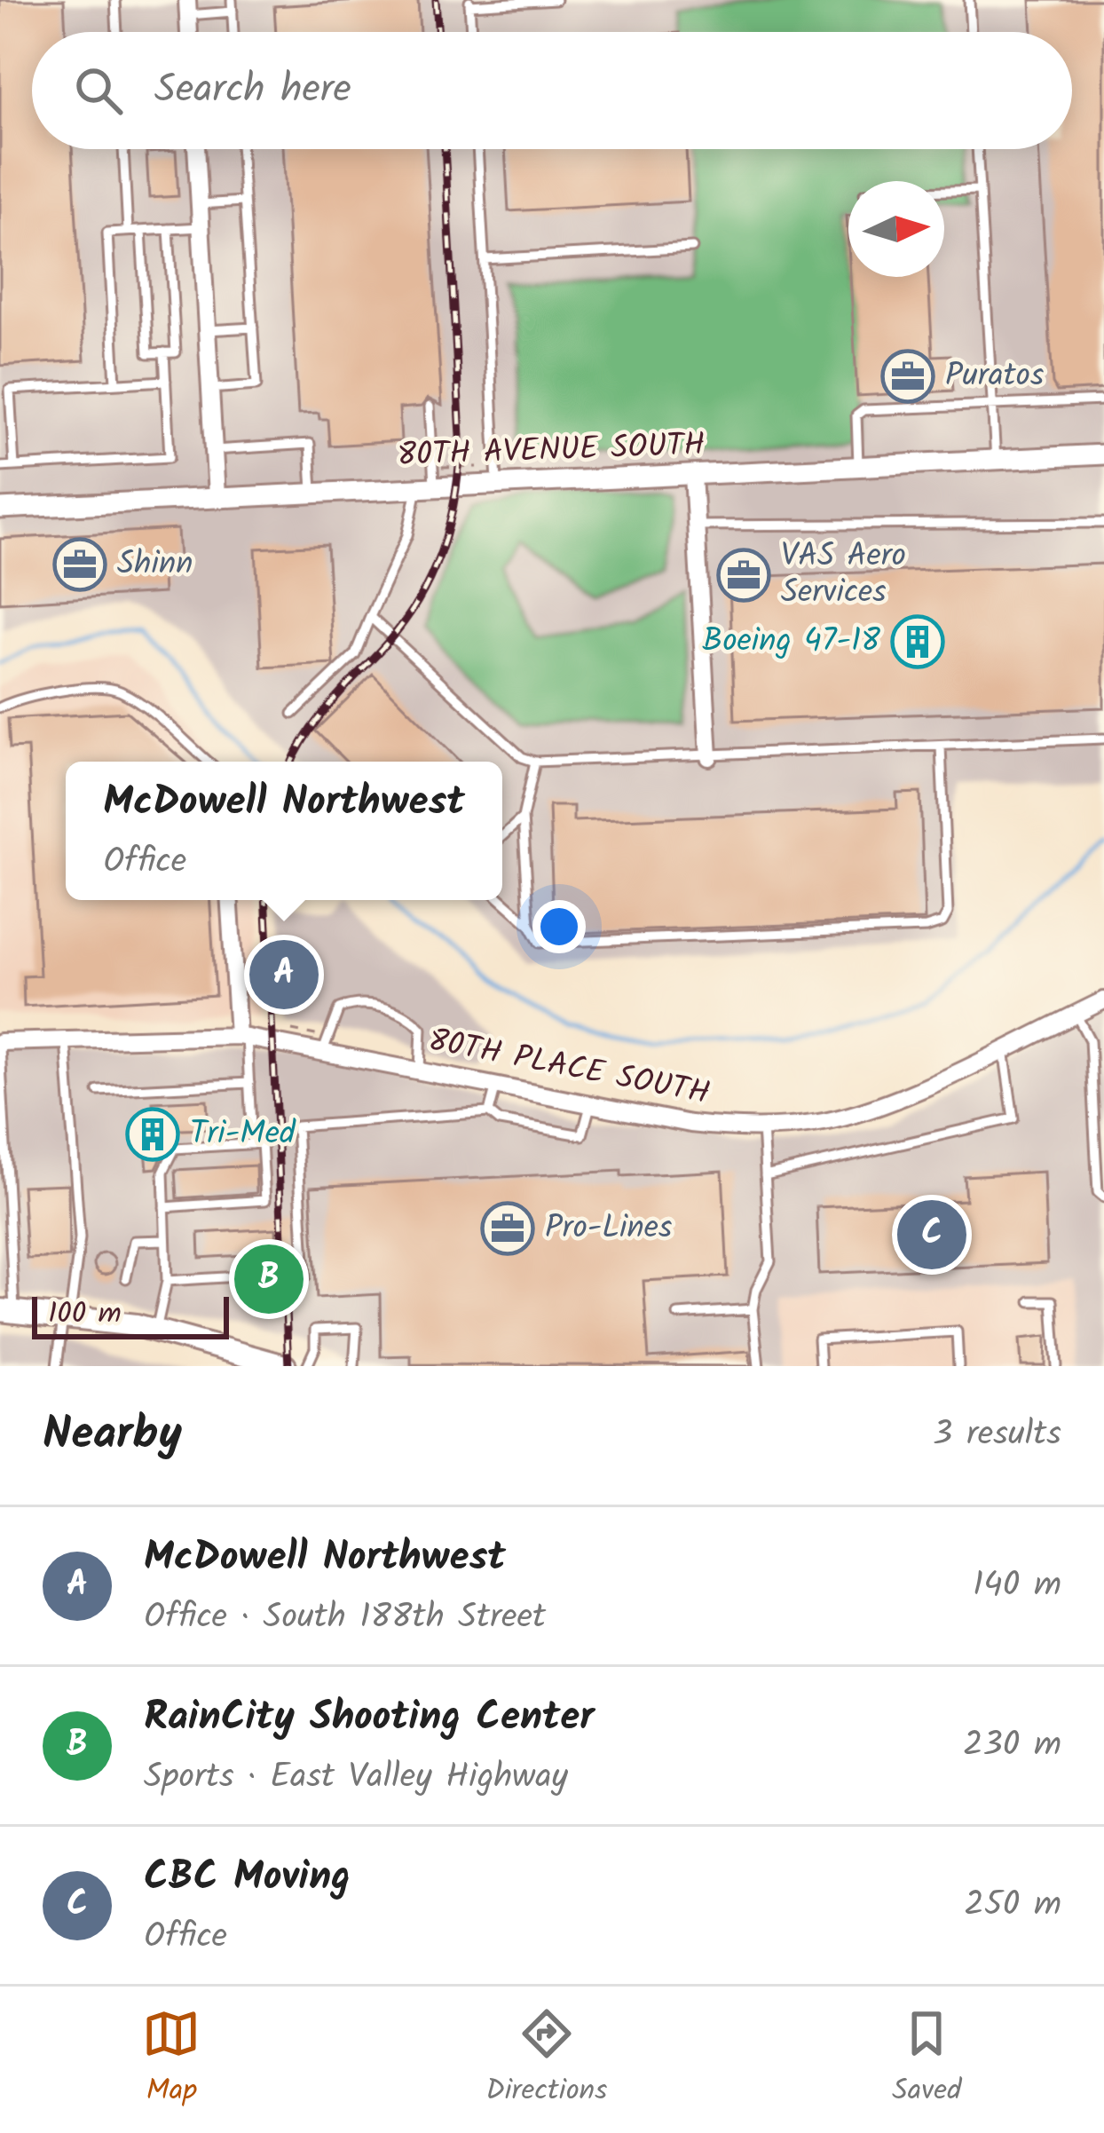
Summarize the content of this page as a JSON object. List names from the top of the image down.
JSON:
{
  "streets": {
    "street": ["80TH AVENUE SOUTH", "80TH PLACE SOUTH"]
  },
  "places": {
    "office": [
      "Puratos",
      "Shinn",
      "VAS Aero Services",
      "Pro-Lines"
    ],
    "building": ["Boeing 47-18", "Tri-Med"]
  },
  "scale_bar": "100 m",
  "north": "right",
  "page": {
    "search": "Search here",
    "popup": ["McDowell Northwest", "Office"],
    "pins": ["A", "C", "B"],
    "scale": "100 m",
    "heading": ["Nearby", "3 results"],
    "list": [
      {
        "mark": "A",
        "name": "McDowell Northwest",
        "note": "Office · South 188th Street",
        "value": "140 m"
      },
      {
        "mark": "B",
        "name": "RainCity Shooting Center",
        "note": "Sports · East Valley Highway",
        "value": "230 m"
      },
      {
        "mark": "C",
        "name": "CBC Moving",
        "note": "Office",
        "value": "250 m"
      }
    ],
    "nav": ["Map", "Directions", "Saved"]
  }
}
